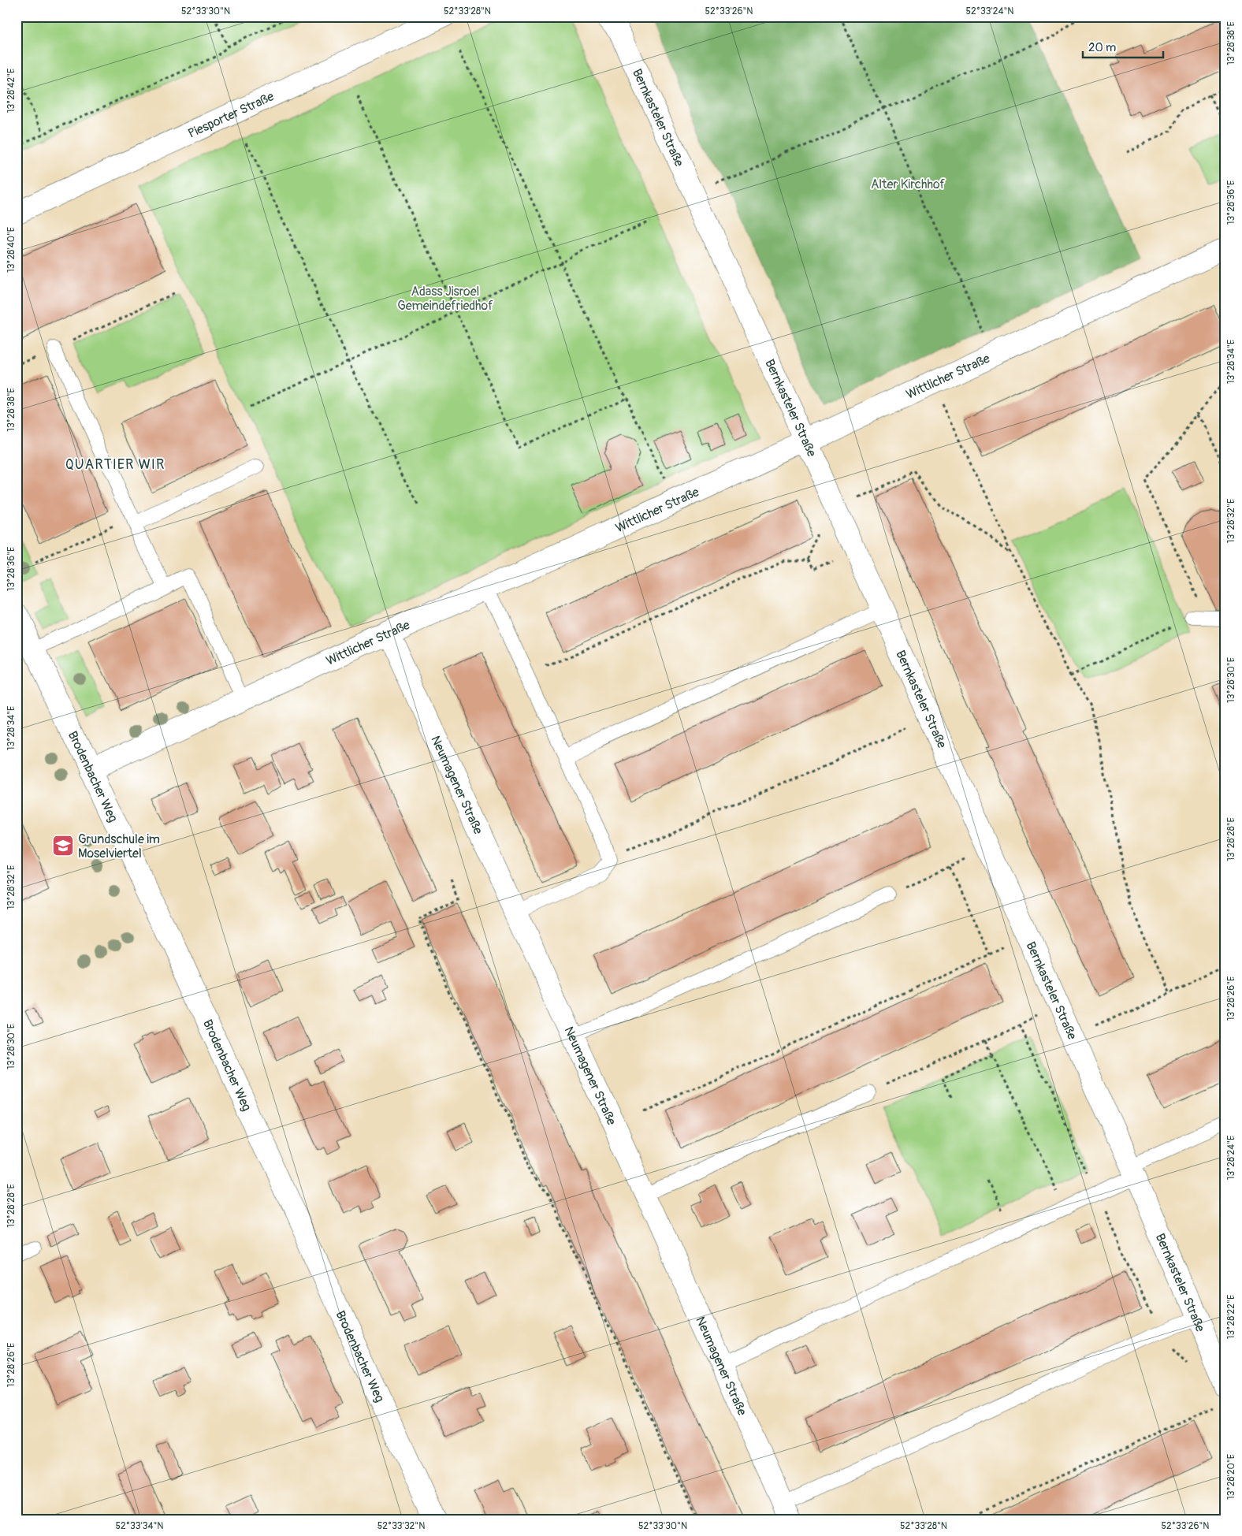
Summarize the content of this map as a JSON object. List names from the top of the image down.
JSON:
{
  "streets": {
    "street": [
      "Piesporter Straße",
      "Bernkasteler Straße",
      "Wittlicher Straße",
      "Brodenbacher Weg",
      "Neumagener Straße"
    ]
  },
  "crossings": [
    ["Bernkasteler Straße", "Wittlicher Straße"],
    ["Wittlicher Straße", "Brodenbacher Weg"],
    ["Wittlicher Straße", "Neumagener Straße"]
  ],
  "districts": ["QUARTIER WIR"],
  "parks": ["Alter Kirchhof", "Adass Jisroel Gemeindefriedhof"],
  "places": {
    "school or university": ["Grundschule im Moselviertel"]
  },
  "scale_bar": "20 m",
  "coordinates": [
    "52°33'30\"N",
    "52°33'28\"N",
    "52°33'26\"N",
    "52°33'24\"N",
    "13°28'38\"E",
    "13°28'42\"E",
    "13°28'36\"E",
    "13°28'40\"E",
    "13°28'34\"E",
    "13°28'32\"E",
    "13°28'30\"E",
    "13°28'28\"E",
    "13°28'26\"E",
    "13°28'24\"E",
    "13°28'22\"E",
    "13°28'20\"E",
    "52°33'34\"N",
    "52°33'32\"N"
  ]
}
